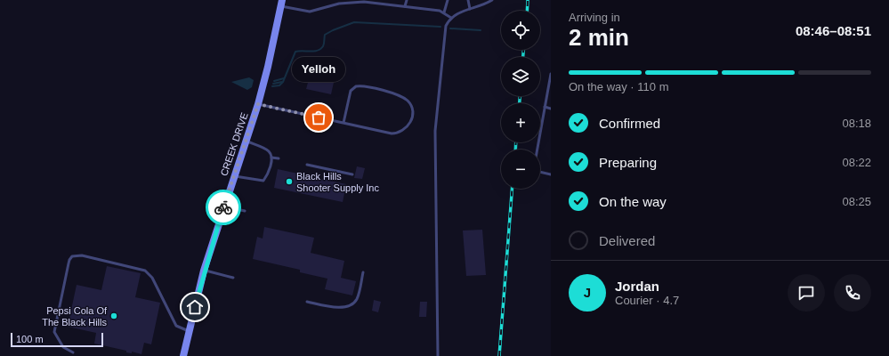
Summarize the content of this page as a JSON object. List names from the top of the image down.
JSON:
{
  "streets": {
    "street": ["CREEK DRIVE"]
  },
  "places": ["Yelloh", "Black Hills Shooter Supply Inc", "Pepsi Cola Of The Black Hills"],
  "scale_bar": "100 m",
  "page": {
    "heading": ["2 min", "Arriving in", "08:46–08:51"],
    "panel": ["Jordan", "Courier · 4.7"],
    "map_buttons": ["+", "−"],
    "bubble": "Yelloh",
    "bar": "On the way · 110 m",
    "list": [
      ["Confirmed", "08:18"],
      ["Preparing", "08:22"],
      ["On the way", "08:25"],
      "Delivered"
    ],
    "round": "J",
    "scale": "100 m"
  }
}
